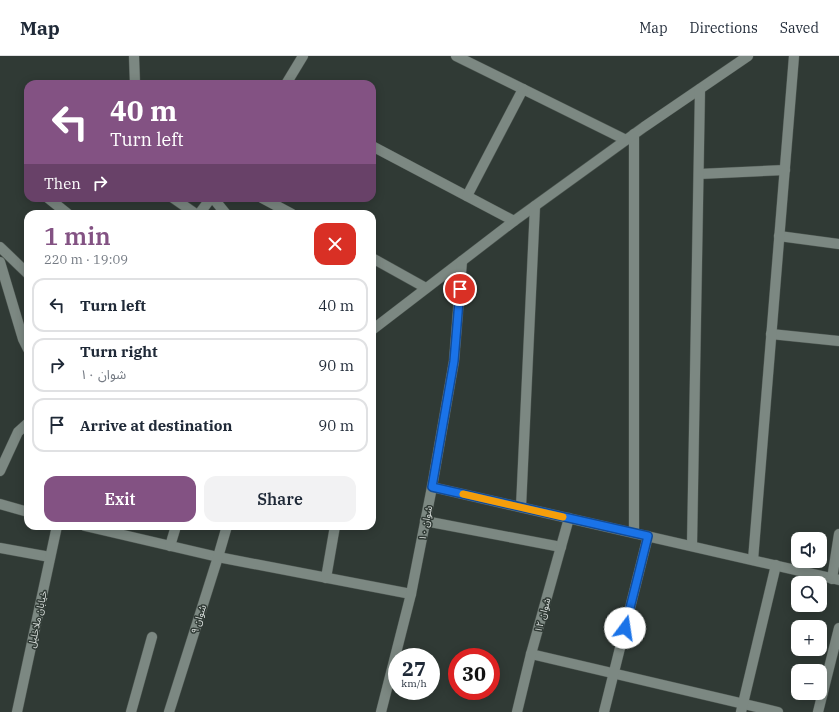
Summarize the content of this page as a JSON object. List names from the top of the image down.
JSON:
{
  "streets": {
    "street": [
      "شوان ۱۰",
      "شوان ۱۲",
      "خیابان ملاخلیل",
      "شوان ۹"
    ]
  },
  "page": {
    "header": "Map",
    "nav": ["Map", "Directions", "Saved"],
    "turn": ["40 m", "Turn left"],
    "then": "Then",
    "heading": ["1 min", "220 m · 19:09"],
    "list": [
      {
        "name": "Turn left",
        "value": "40 m"
      },
      {
        "name": "Turn right",
        "note": "شوان ۱۰",
        "value": "90 m"
      },
      {
        "name": "Arrive at destination",
        "value": "90 m"
      }
    ],
    "buttons": ["Exit", "Share"],
    "map_buttons": ["+", "−"],
    "speed": "27 km/h",
    "limit": "30"
  }
}
